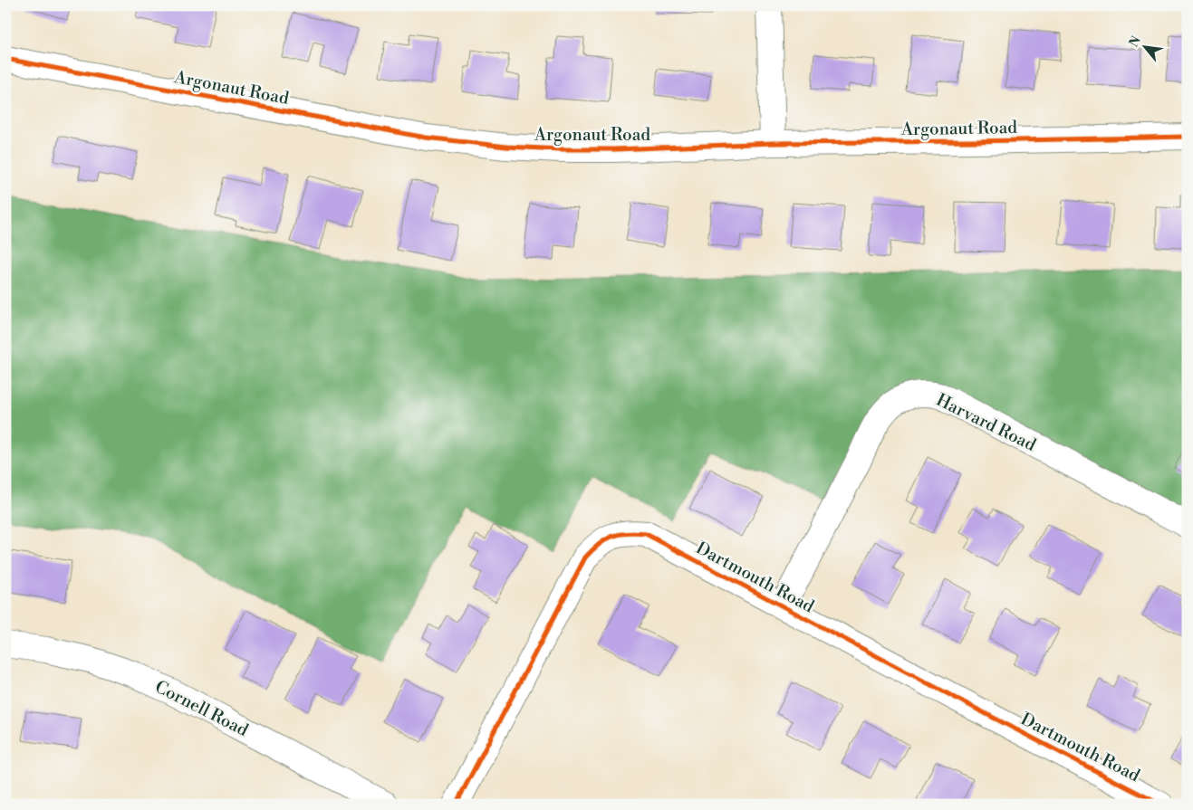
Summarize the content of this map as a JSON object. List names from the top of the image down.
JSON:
{
  "streets": {
    "street": [
      "Argonaut Road",
      "Harvard Road",
      "Dartmouth Road",
      "Cornell Road"
    ]
  },
  "crossings": [
    ["Harvard Road", "Dartmouth Road"]
  ],
  "north": "top left"
}
